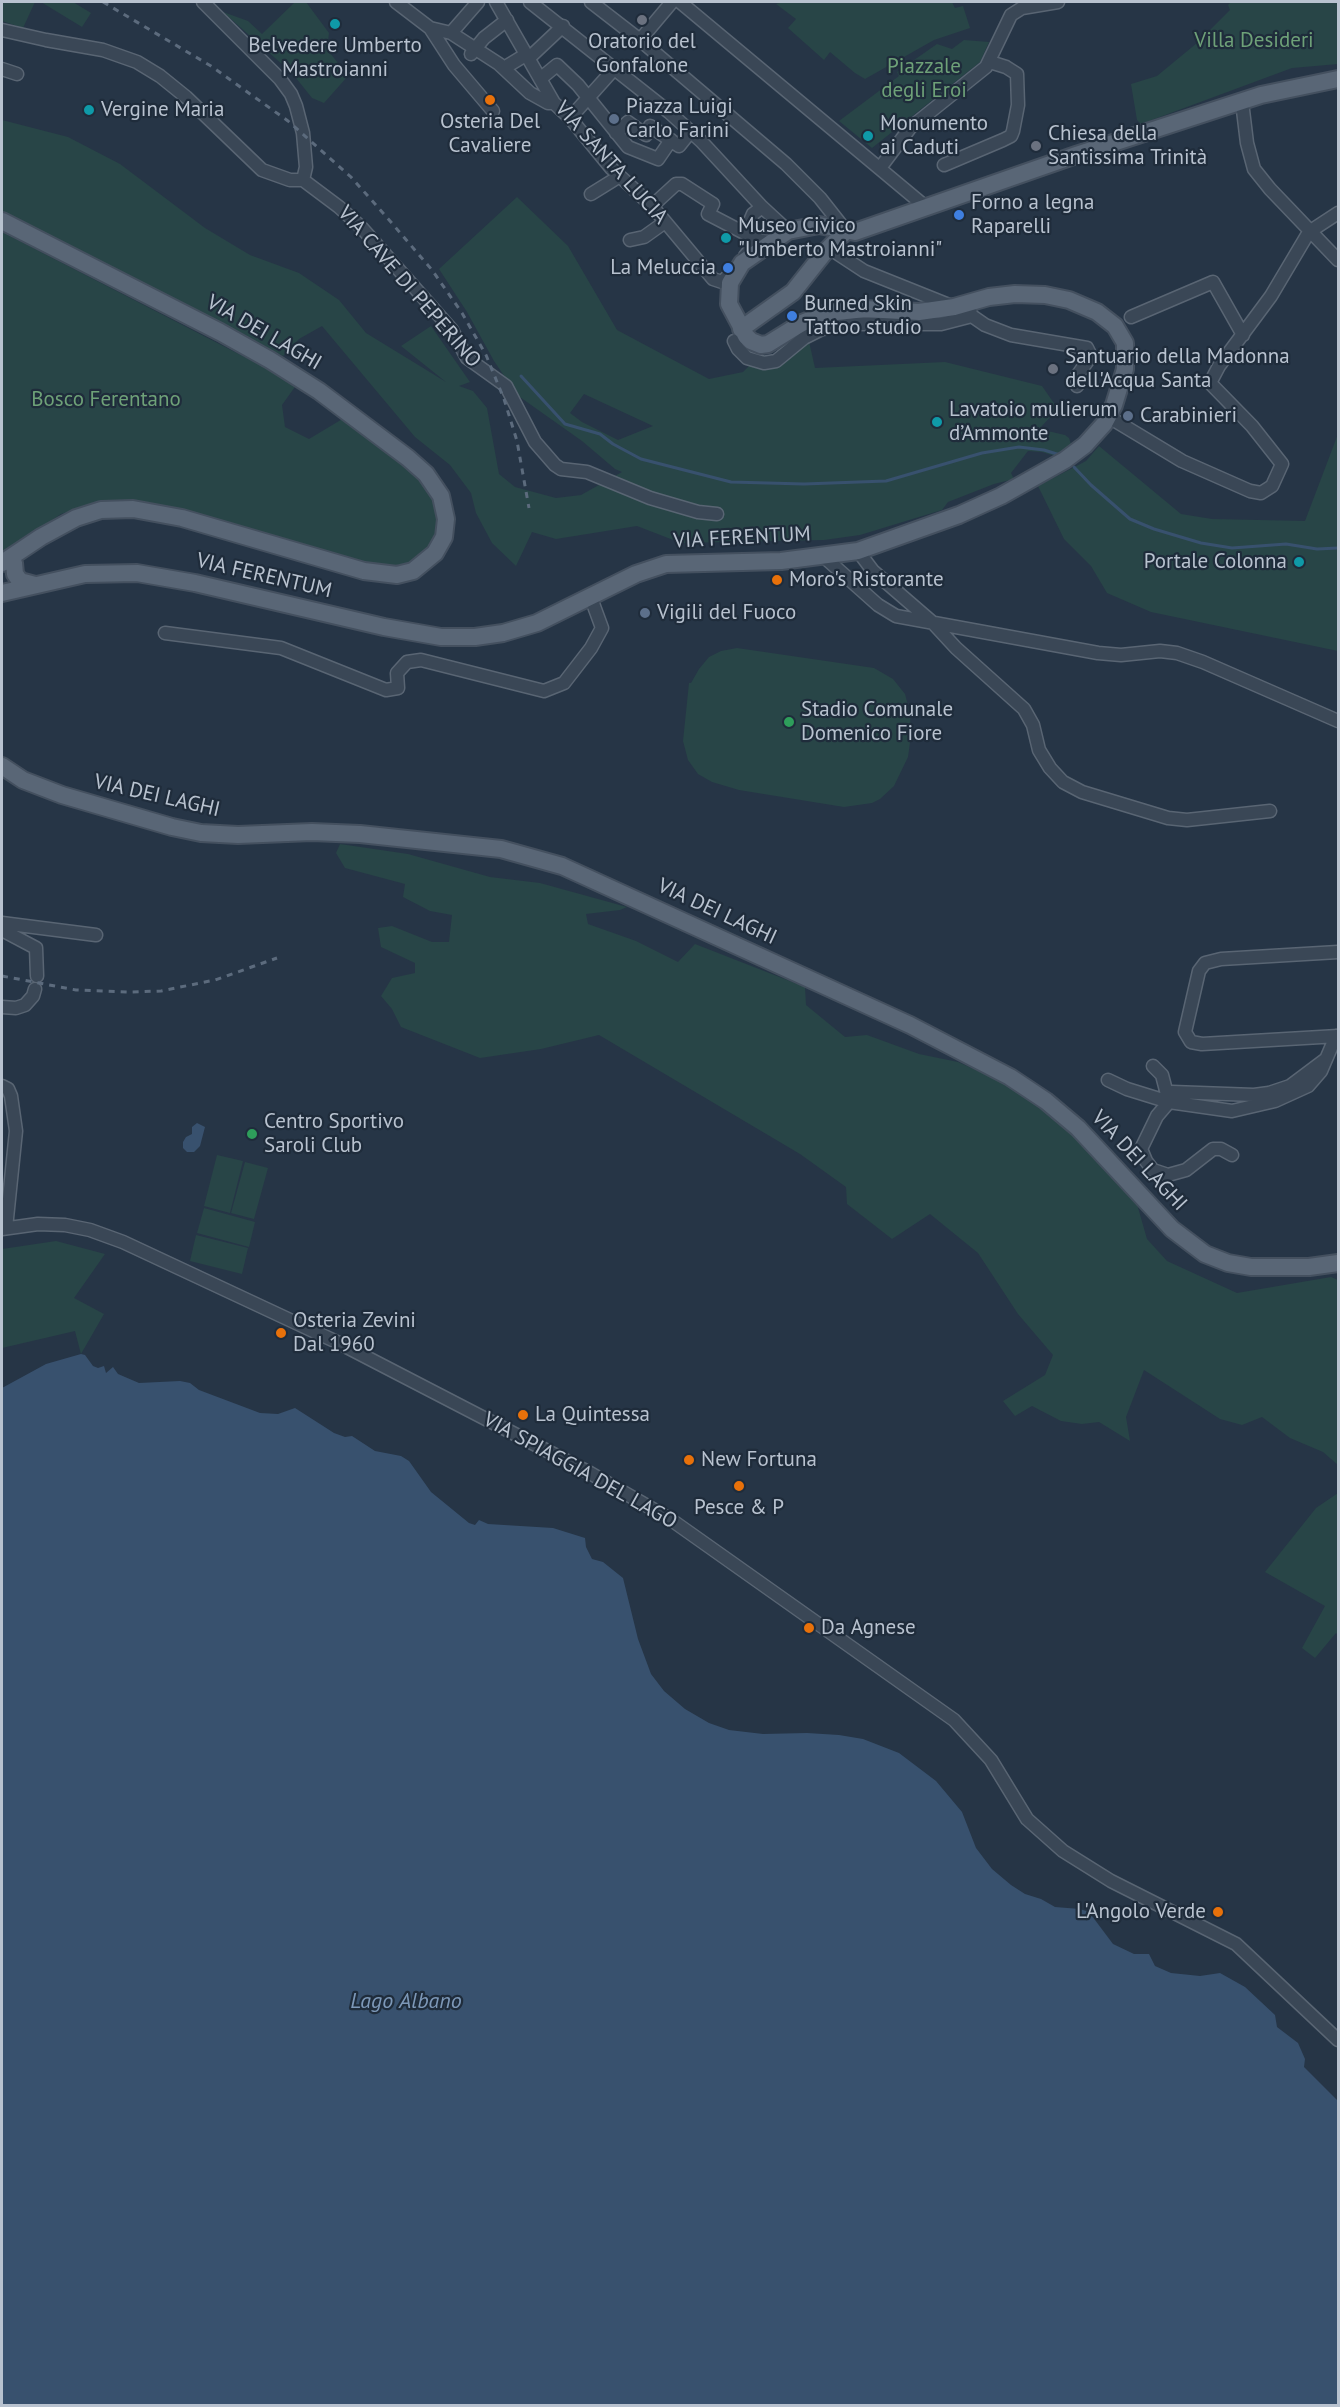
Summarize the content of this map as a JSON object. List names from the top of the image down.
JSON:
{
  "streets": {
    "main road": ["VIA DEI LAGHI", "VIA FERENTUM"],
    "street": ["VIA SANTA LUCIA", "VIA CAVE DI PEPERINO", "VIA SPIAGGIA DEL LAGO"]
  },
  "water": ["Lago Albano"],
  "parks": ["Villa Desideri", "Piazzale degli Eroi", "Bosco Ferentano"],
  "places": [
    "Oratorio del Gonfalone",
    "Belvedere Umberto Mastroianni",
    "Osteria Del Cavaliere",
    "Vergine Maria",
    "Piazza Luigi Carlo Farini",
    "Monumento ai Caduti",
    "Chiesa della Santissima Trinità",
    "Forno a legna Raparelli",
    "Museo Civico \"Umberto Mastroianni\"",
    "La Meluccia",
    "Burned Skin Tattoo studio",
    "Santuario della Madonna dell'Acqua Santa",
    "Carabinieri",
    "Lavatoio mulierum d’Ammonte",
    "Portale Colonna",
    "Moro's Ristorante",
    "Vigili del Fuoco",
    "Stadio Comunale Domenico Fiore",
    "Centro Sportivo Saroli Club",
    "Osteria Zevini Dal 1960",
    "La Quintessa",
    "New Fortuna",
    "Pesce & P",
    "Da Agnese",
    "L'Angolo Verde"
  ]
}
